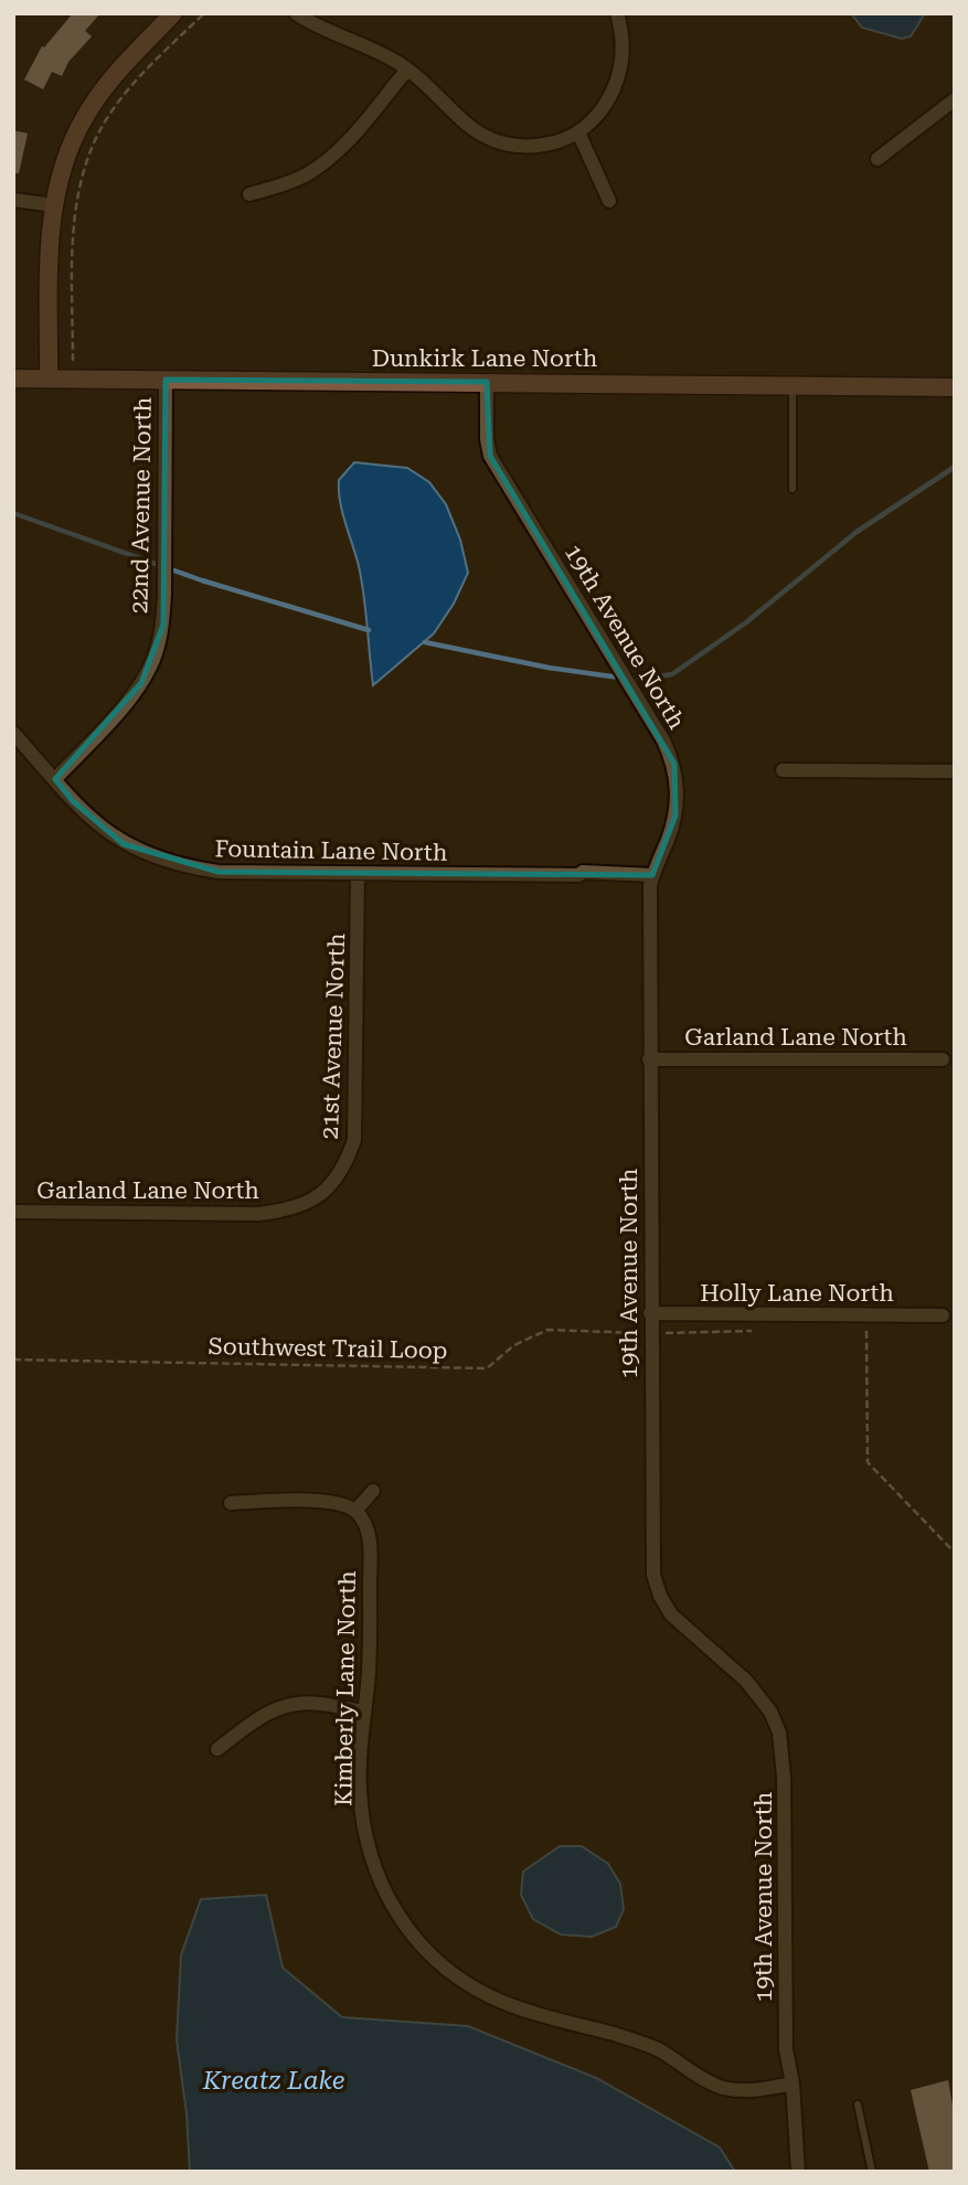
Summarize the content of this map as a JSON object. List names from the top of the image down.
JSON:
{
  "streets": {
    "street": [
      "Dunkirk Lane North",
      "22nd Avenue North",
      "19th Avenue North",
      "Fountain Lane North",
      "21st Avenue North",
      "Garland Lane North",
      "Holly Lane North",
      "Kimberly Lane North"
    ],
    "path": ["Southwest Trail Loop"]
  },
  "crossings": [
    ["Dunkirk Lane North", "22nd Avenue North"],
    ["Dunkirk Lane North", "19th Avenue North"],
    ["22nd Avenue North", "Fountain Lane North"],
    ["19th Avenue North", "Fountain Lane North"],
    ["19th Avenue North", "Garland Lane North"],
    ["19th Avenue North", "Holly Lane North"],
    ["19th Avenue North", "Kimberly Lane North"],
    ["Fountain Lane North", "21st Avenue North"],
    ["21st Avenue North", "Garland Lane North"]
  ],
  "water": ["Kreatz Lake"]
}
